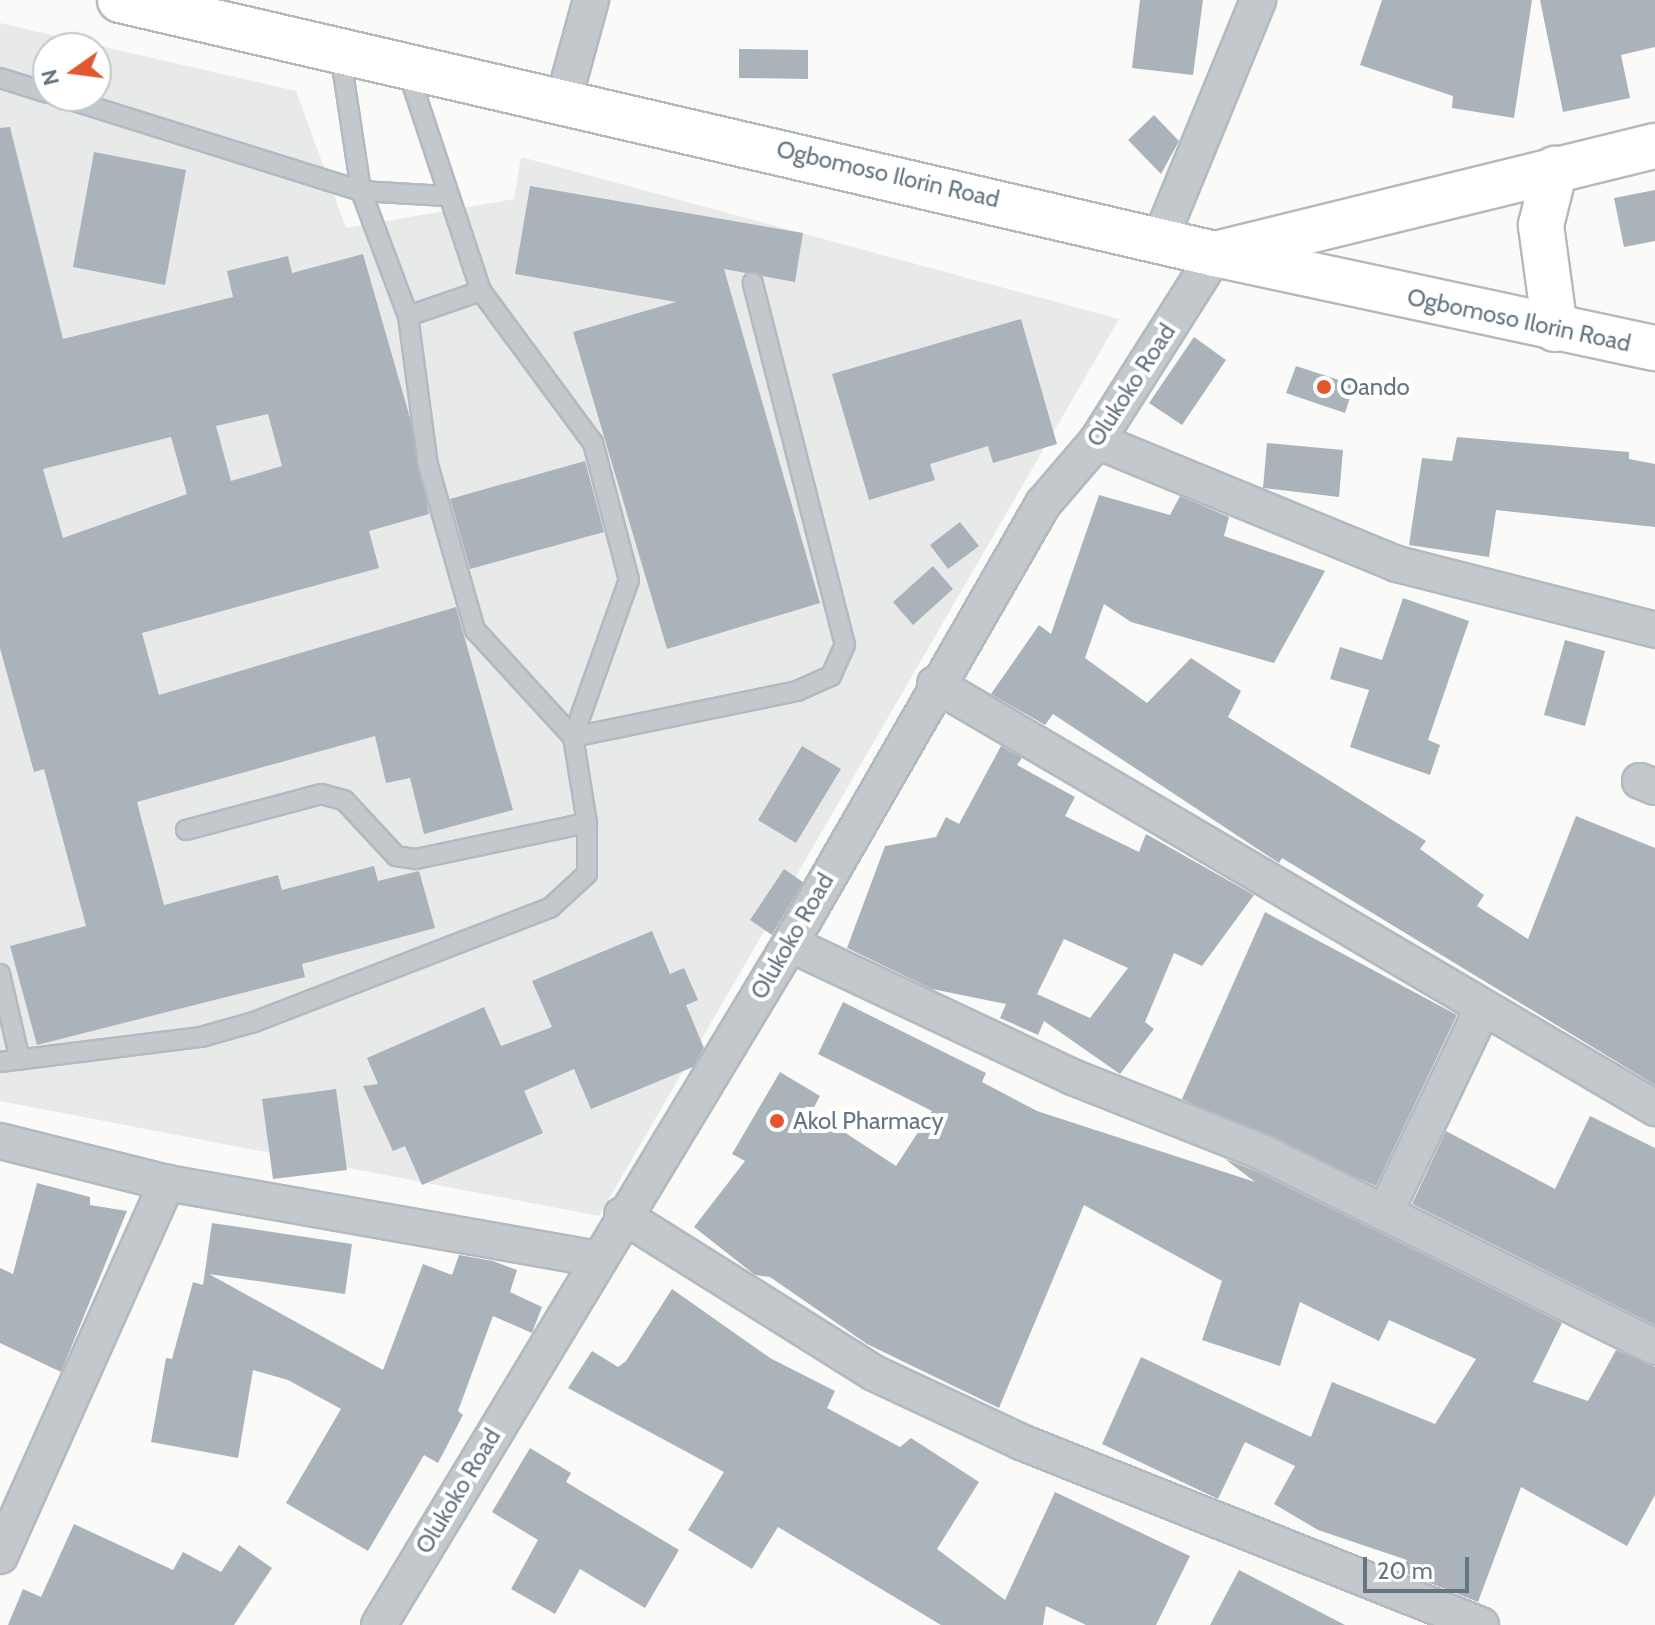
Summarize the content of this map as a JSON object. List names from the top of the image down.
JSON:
{
  "streets": {
    "main road": ["Ogbomoso Ilorin Road"],
    "street": ["Olukoko Road"]
  },
  "crossings": [
    ["Ogbomoso Ilorin Road", "Olukoko Road"]
  ],
  "places": ["Oando", "Akol Pharmacy"],
  "scale_bar": "20 m",
  "north": "left"
}
